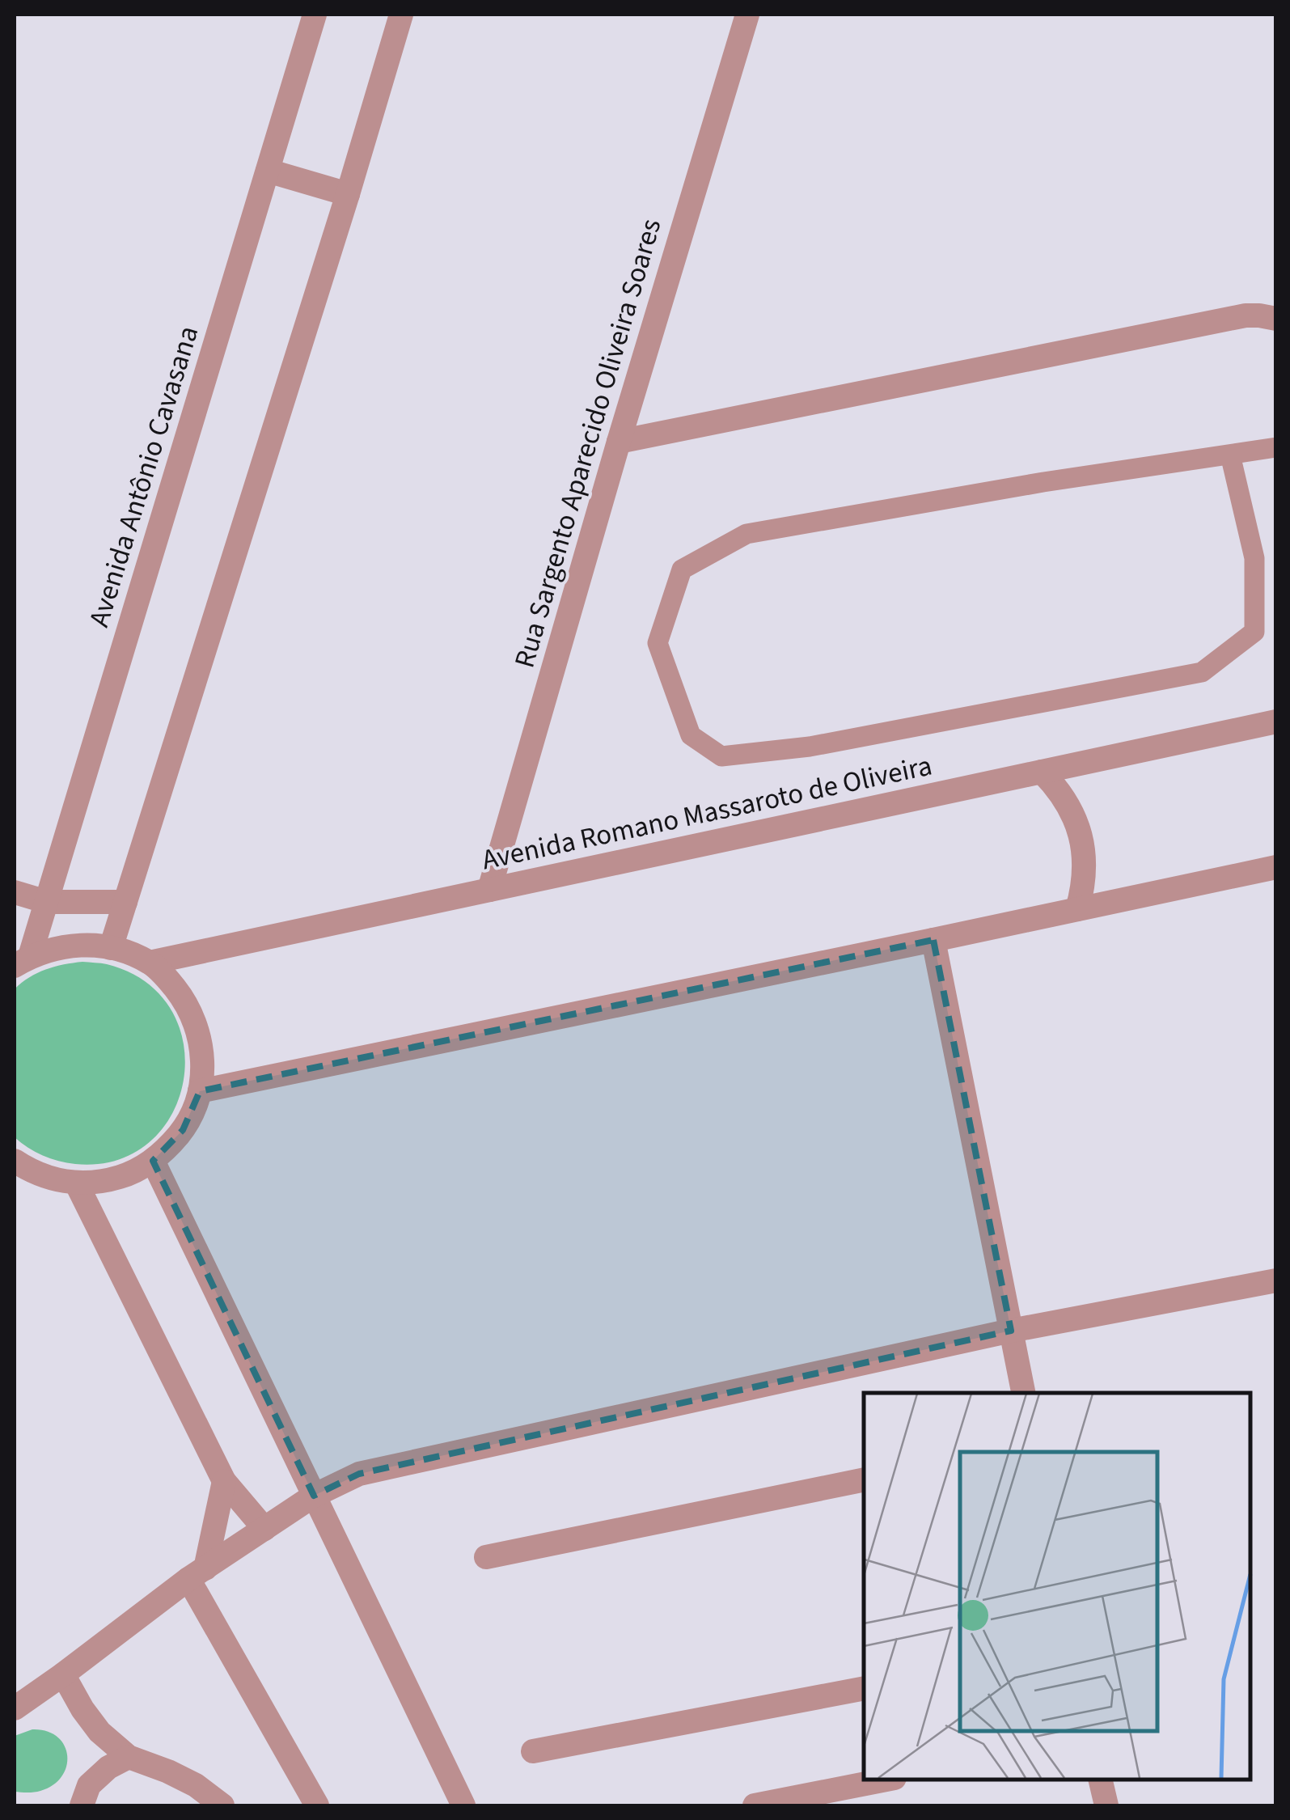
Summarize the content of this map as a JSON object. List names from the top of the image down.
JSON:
{
  "streets": {
    "street": ["Rua Sargento Aparecido Oliveira Soares", "Avenida Antônio Cavasana", "Avenida Romano Massaroto de Oliveira"]
  },
  "crossings": [
    ["Rua Sargento Aparecido Oliveira Soares", "Avenida Romano Massaroto de Oliveira"]
  ]
}
